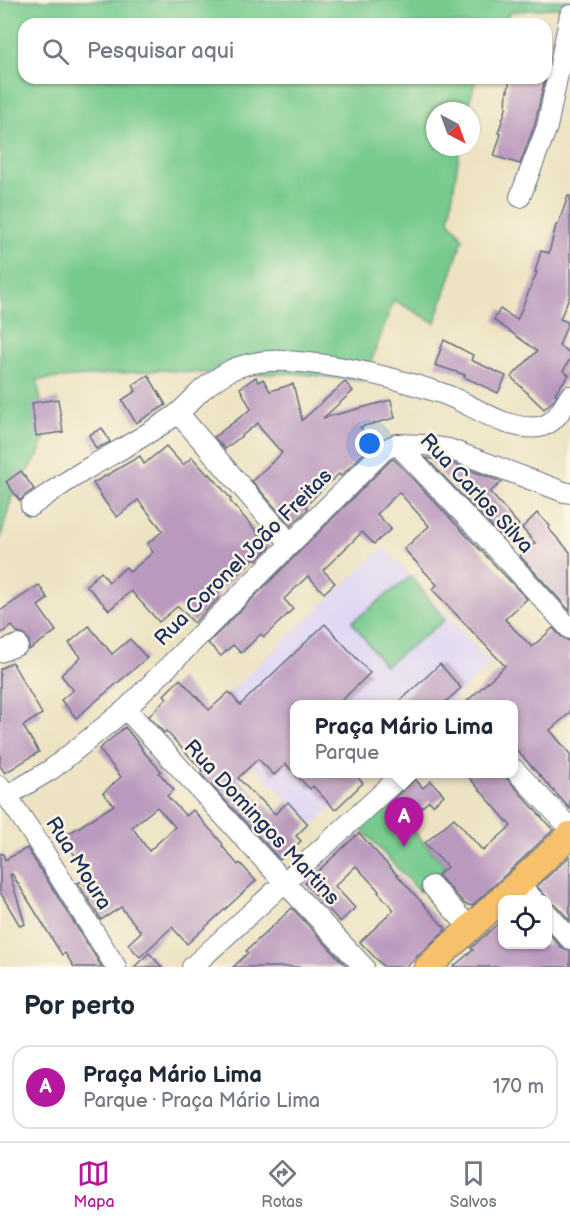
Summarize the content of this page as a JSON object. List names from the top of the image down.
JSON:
{
  "streets": {
    "street": [
      "Rua Carlos Silva",
      "Rua Coronel João Freitas",
      "Rua Domingos Martins",
      "Rua Moura"
    ]
  },
  "crossings": [
    ["Rua Carlos Silva", "Rua Coronel João Freitas"],
    ["Rua Coronel João Freitas", "Rua Domingos Martins"],
    ["Rua Coronel João Freitas", "Rua Moura"]
  ],
  "north": "bottom right",
  "page": {
    "search": "Pesquisar aqui",
    "popup": ["Praça Mário Lima", "Parque"],
    "pins": "A",
    "heading": "Por perto",
    "list": [
      {
        "mark": "A",
        "name": "Praça Mário Lima",
        "note": "Parque · Praça Mário Lima",
        "value": "170 m"
      }
    ],
    "nav": ["Mapa", "Rotas", "Salvos"]
  }
}
